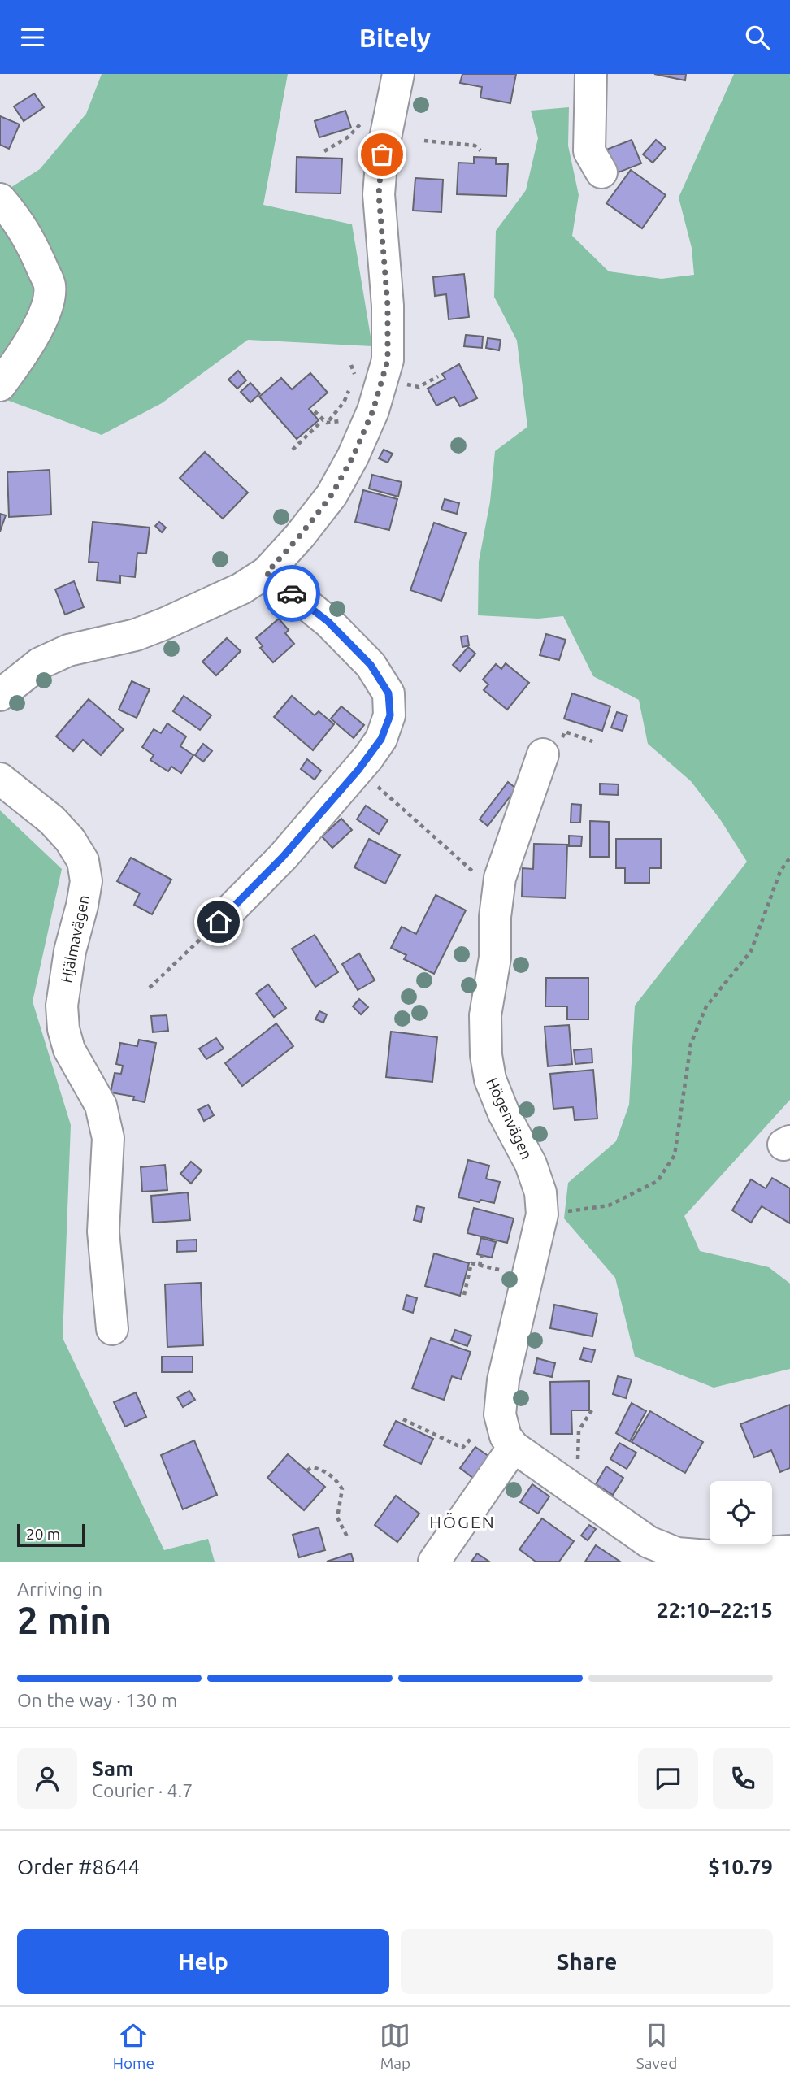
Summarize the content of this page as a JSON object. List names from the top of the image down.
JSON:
{
  "streets": {
    "street": ["Hjälmavägen", "Högenvägen"]
  },
  "districts": ["HÖGEN"],
  "scale_bar": "20 m",
  "page": {
    "header": "Bitely",
    "scale": "20 m",
    "heading": ["2 min", "Arriving in", "22:10–22:15"],
    "panel": [
      "Sam",
      "Courier · 4.7",
      "Order #8644",
      "$10.79"
    ],
    "bar": "On the way · 130 m",
    "buttons": ["Help", "Share"],
    "tabs": ["Home", "Map", "Saved"]
  }
}
